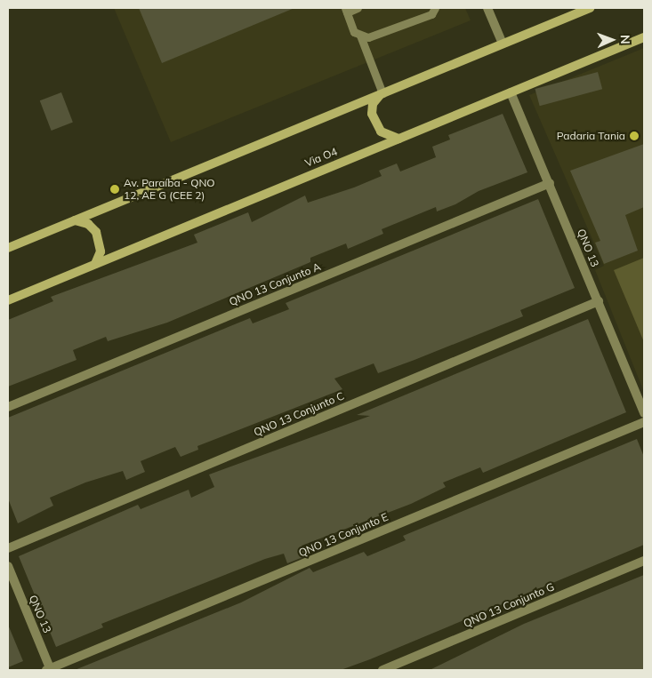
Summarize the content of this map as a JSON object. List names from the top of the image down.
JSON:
{
  "streets": {
    "main road": ["Via O4"],
    "street": [
      "QNO 13",
      "QNO 13 Conjunto A",
      "QNO 13 Conjunto C",
      "QNO 13 Conjunto E",
      "QNO 13 Conjunto G"
    ]
  },
  "crossings": [
    ["Via O4", "QNO 13"],
    ["QNO 13", "QNO 13 Conjunto A"],
    ["QNO 13", "QNO 13 Conjunto C"],
    ["QNO 13", "QNO 13 Conjunto E"]
  ],
  "places": ["Padaria Tania", "Av. Paraíba - QNO 12, AE G (CEE 2)"],
  "north": "right"
}
